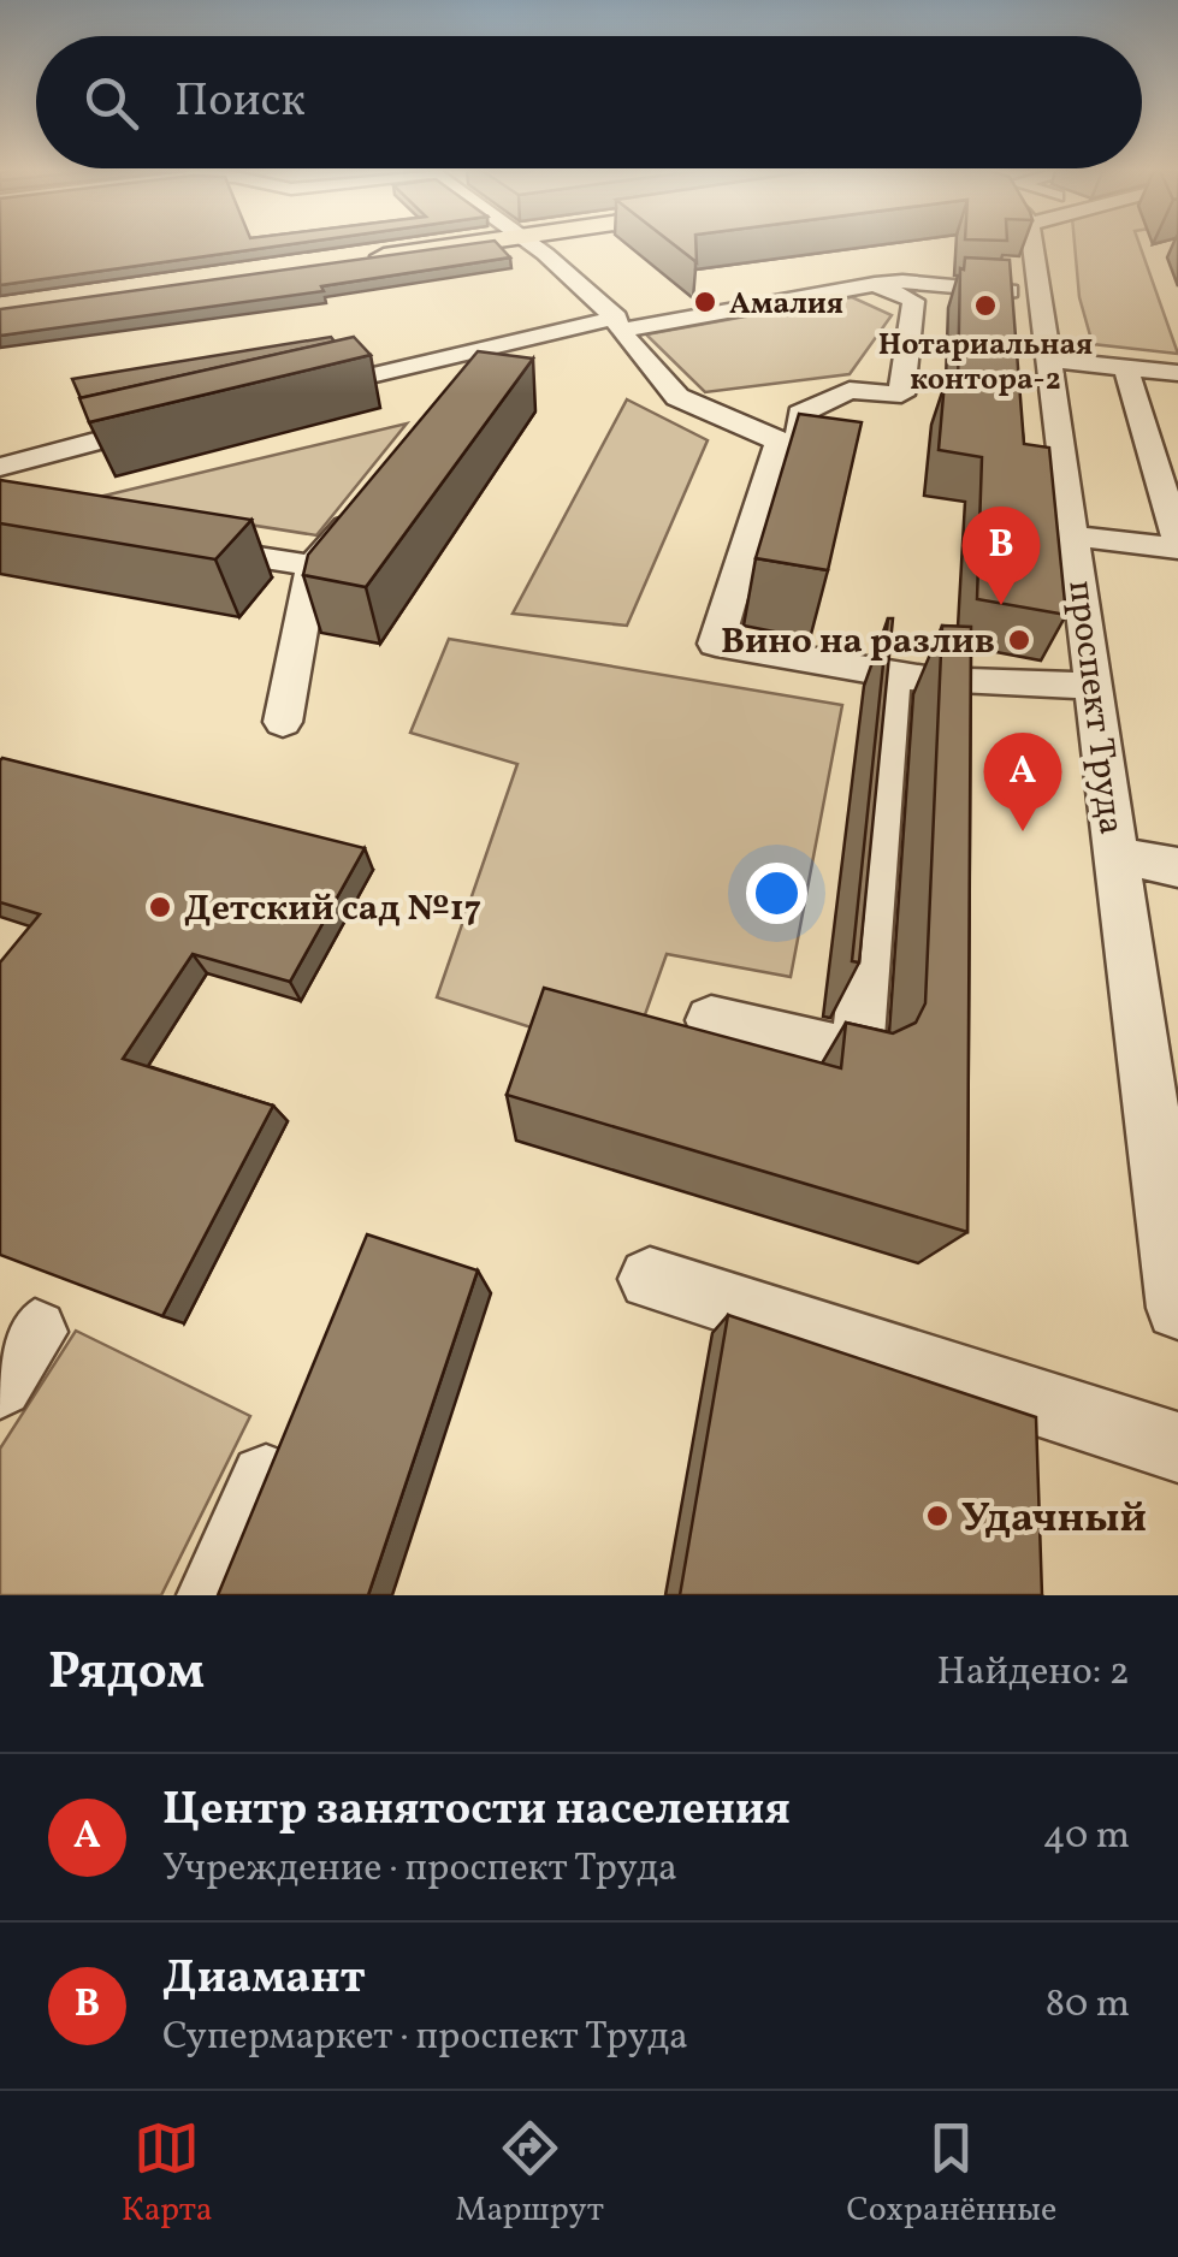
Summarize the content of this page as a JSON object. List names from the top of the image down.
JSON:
{
  "streets": {
    "street": ["проспект Труда"]
  },
  "places": [
    "Амалия",
    "Нотариальная контора-2",
    "Вино на разлив",
    "Детский сад №17",
    "Удачный"
  ],
  "page": {
    "search": "Поиск",
    "pins": ["B", "A"],
    "heading": ["Рядом", "Найдено: 2"],
    "list": [
      {
        "mark": "A",
        "name": "Центр занятости населения",
        "note": "Учреждение · проспект Труда",
        "value": "40 m"
      },
      {
        "mark": "B",
        "name": "Диамант",
        "note": "Супермаркет · проспект Труда",
        "value": "80 m"
      }
    ],
    "nav": ["Карта", "Маршрут", "Сохранённые"]
  }
}
